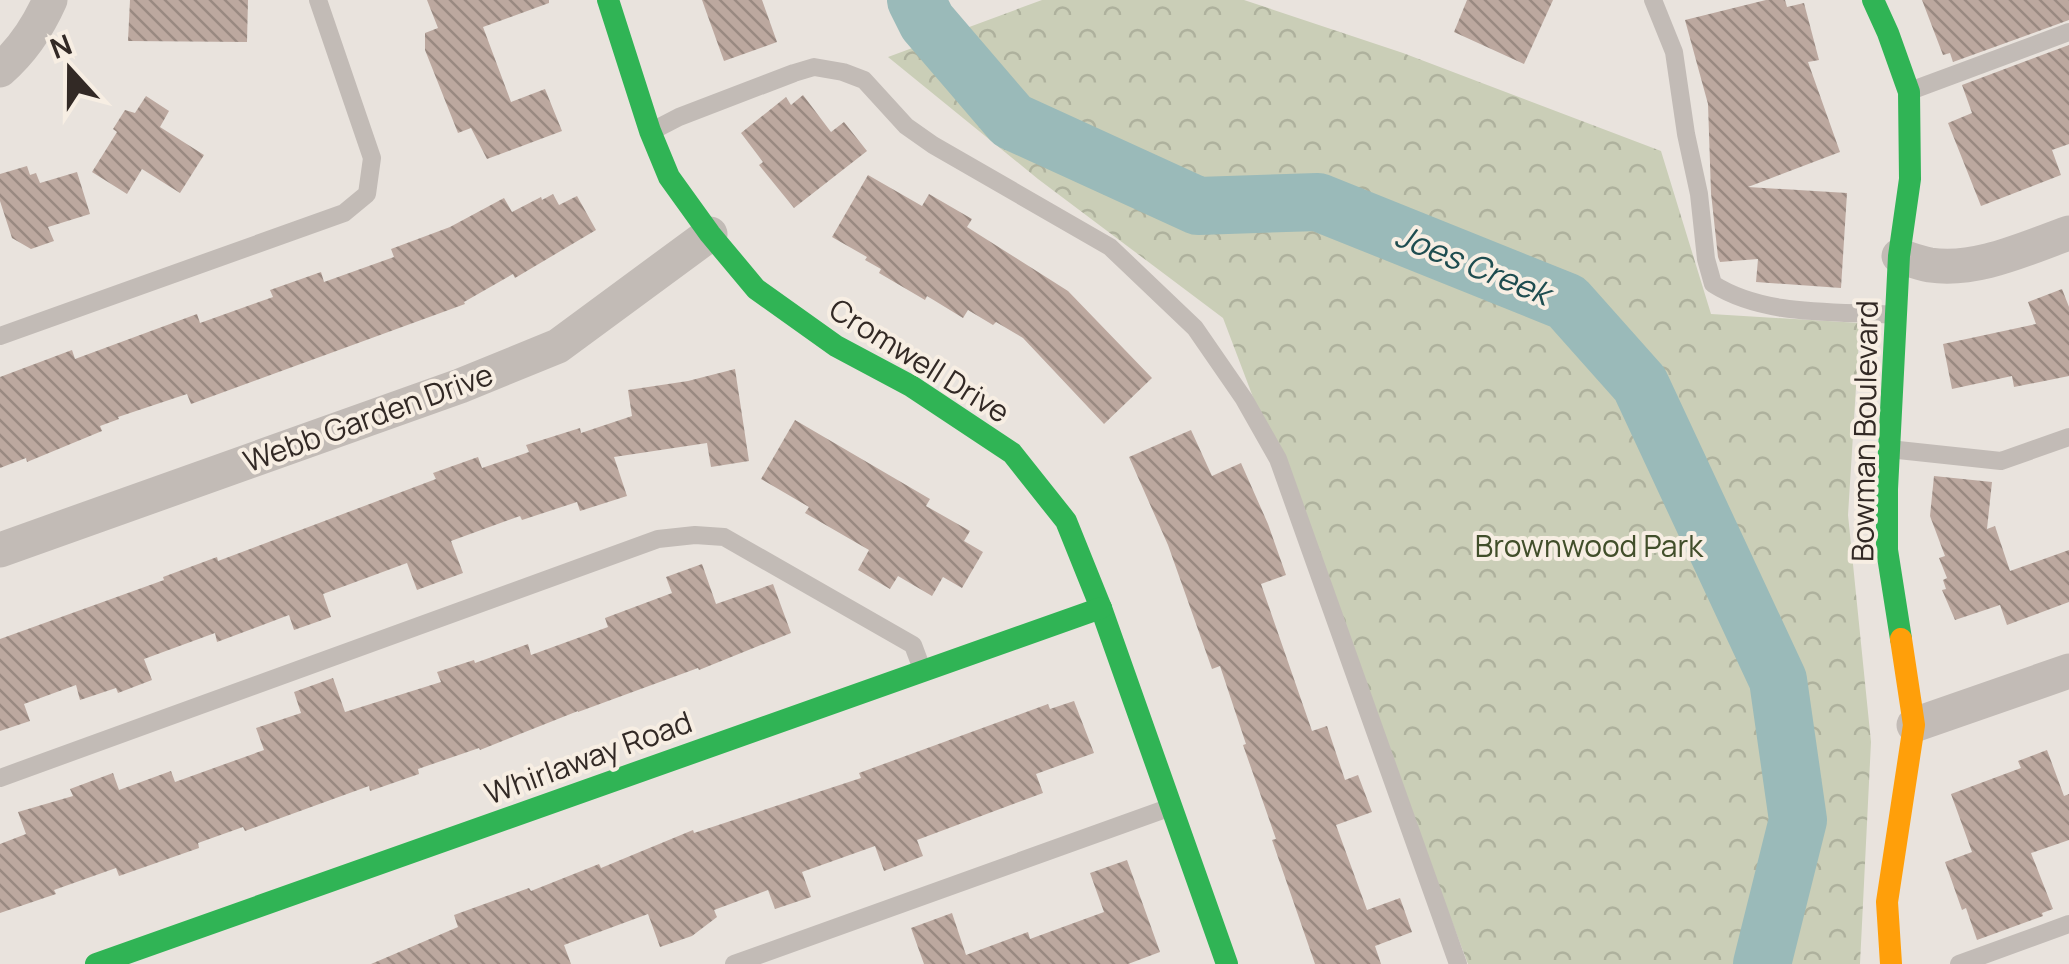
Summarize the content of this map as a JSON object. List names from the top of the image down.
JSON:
{
  "streets": {
    "street": [
      "Cromwell Drive",
      "Webb Garden Drive",
      "Bowman Boulevard",
      "Whirlaway Road"
    ]
  },
  "crossings": [
    ["Cromwell Drive", "Webb Garden Drive"],
    ["Cromwell Drive", "Whirlaway Road"]
  ],
  "water": ["Joes Creek"],
  "parks": ["Brownwood Park"],
  "north": "top"
}
